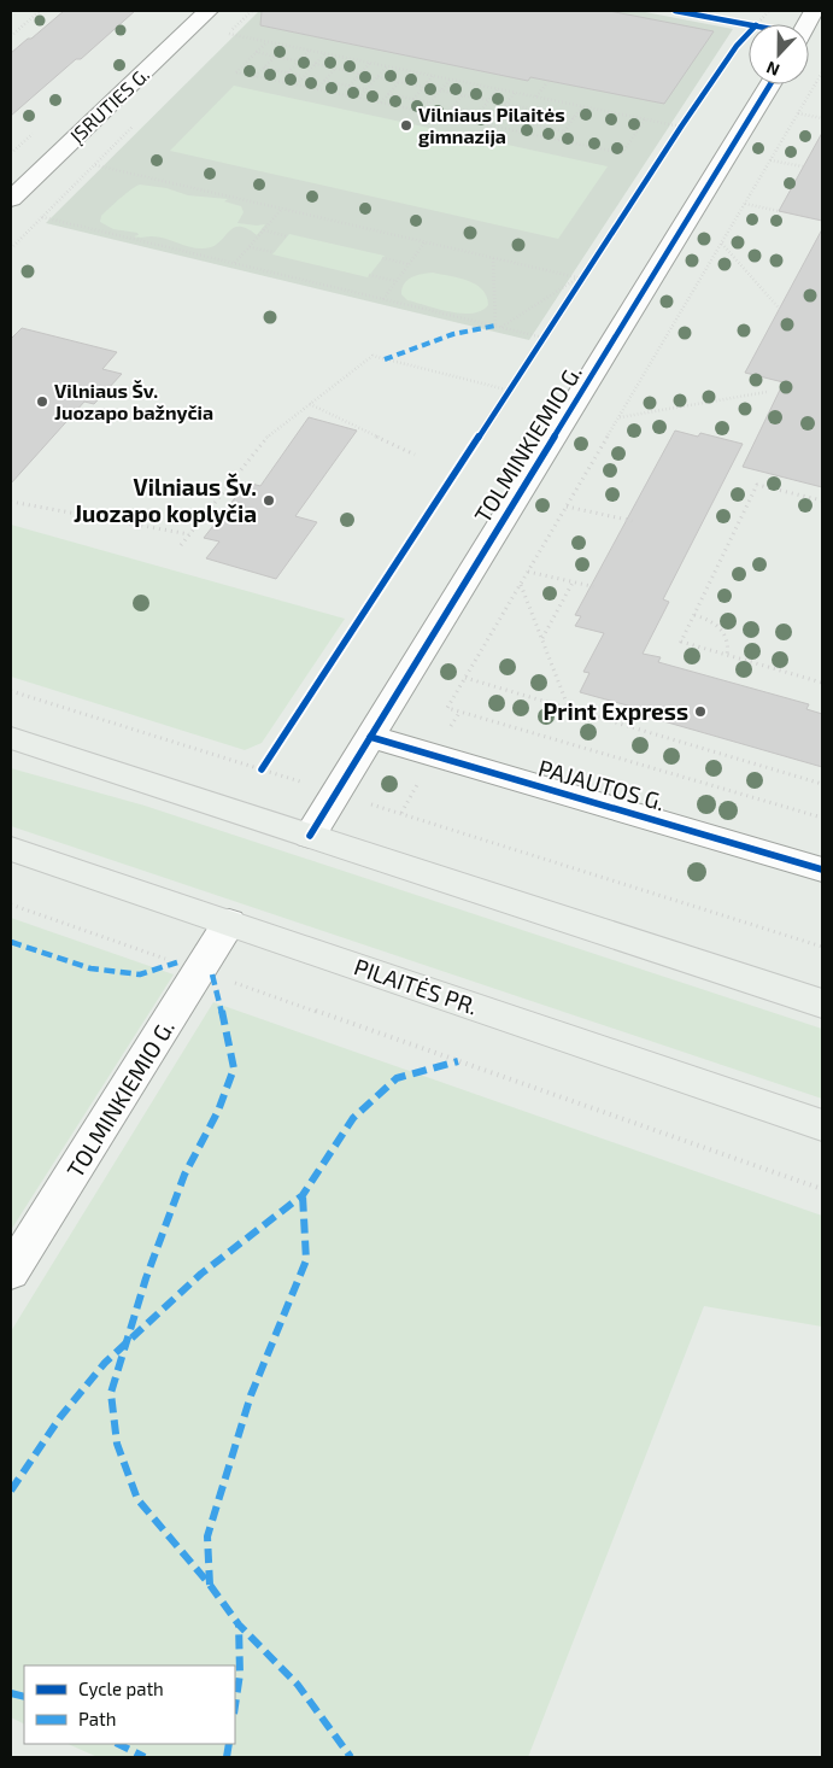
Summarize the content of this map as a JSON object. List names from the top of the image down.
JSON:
{
  "streets": {
    "main road": ["PILAITĖS PR."],
    "street": ["ĮSRUTIES G.", "TOLMINKIEMIO G.", "PAJAUTOS G."]
  },
  "crossings": [
    ["TOLMINKIEMIO G.", "PAJAUTOS G."],
    ["TOLMINKIEMIO G.", "PILAITĖS PR."]
  ],
  "places": [
    "Vilniaus Pilaitės gimnazija",
    "Vilniaus Šv. Juozapo bažnyčia",
    "Vilniaus Šv. Juozapo koplyčia",
    "Print Express"
  ],
  "legend": ["Cycle path", "Path"],
  "north": "bottom"
}
